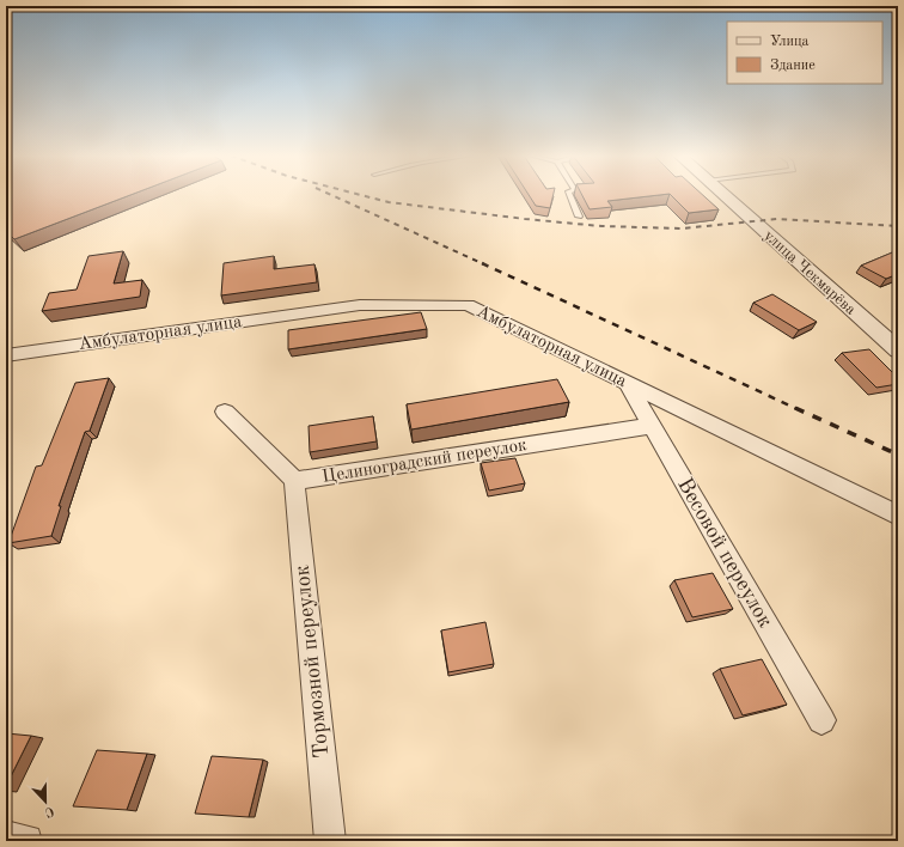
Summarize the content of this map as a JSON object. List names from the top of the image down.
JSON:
{
  "streets": {
    "street": [
      "улица Чекмарёва",
      "Амбулаторная улица",
      "Целиноградский переулок",
      "Весовой переулок",
      "Тормозной переулок"
    ]
  },
  "crossings": [
    ["Амбулаторная улица", "Весовой переулок"],
    ["Целиноградский переулок", "Весовой переулок"],
    ["Целиноградский переулок", "Тормозной переулок"]
  ],
  "legend": ["Улица", "Здание"],
  "north": "bottom"
}
